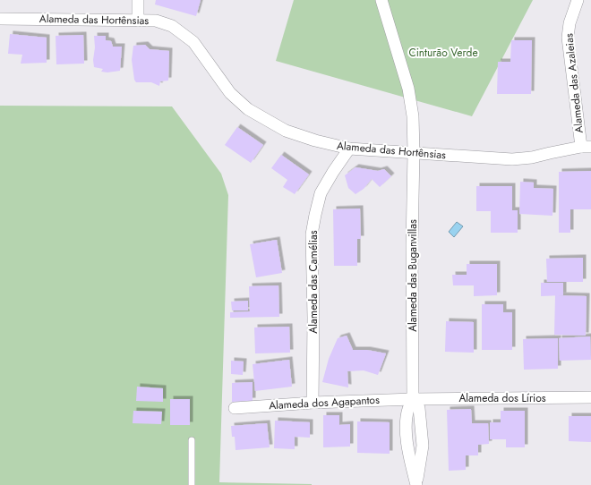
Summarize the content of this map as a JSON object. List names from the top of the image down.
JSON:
{
  "streets": {
    "street": [
      "Alameda das Hortênsias",
      "Alameda das Azaleias",
      "Alameda das Buganvillas",
      "Alameda das Camélias",
      "Alameda dos Lírios",
      "Alameda dos Agapantos"
    ]
  },
  "crossings": [
    ["Alameda das Hortênsias", "Alameda das Azaleias"],
    ["Alameda das Hortênsias", "Alameda das Buganvillas"],
    ["Alameda das Hortênsias", "Alameda das Camélias"],
    ["Alameda das Buganvillas", "Alameda dos Lírios"],
    ["Alameda das Buganvillas", "Alameda dos Agapantos"],
    ["Alameda das Camélias", "Alameda dos Agapantos"],
    ["Alameda dos Lírios", "Alameda dos Agapantos"]
  ],
  "parks": ["Cinturão Verde"]
}
